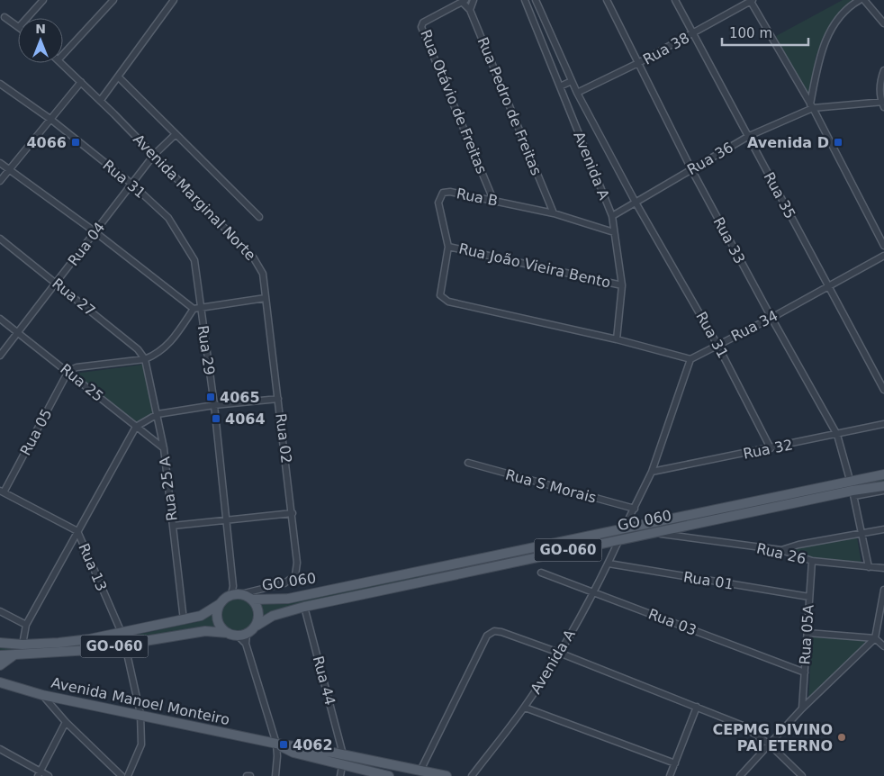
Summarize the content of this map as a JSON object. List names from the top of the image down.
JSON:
{
  "streets": {
    "main road": ["GO 060", "GO-060", "Avenida Manoel Monteiro"],
    "street": [
      "Rua 38",
      "Rua Otávio de Freitas",
      "Rua Pedro de Freitas",
      "Rua 36",
      "Avenida A",
      "Rua 31",
      "Rua 35",
      "Avenida Marginal Norte",
      "Rua B",
      "Rua 33",
      "Rua 04",
      "Rua João Vieira Bento",
      "Rua 27",
      "Rua 34",
      "Rua 29",
      "Rua 25",
      "Rua 05",
      "Rua 02",
      "Rua 32",
      "Rua S Morais",
      "Rua 25 A",
      "Rua 26",
      "Rua 13",
      "Rua 01",
      "Rua 03",
      "Rua 05A",
      "Rua 44"
    ]
  },
  "crossings": [
    ["Rua 38", "Avenida A"],
    ["Rua 38", "Rua 35"],
    ["Rua 38", "Rua 33"],
    ["Rua Otávio de Freitas", "Rua Pedro de Freitas"],
    ["Rua Otávio de Freitas", "Rua B"],
    ["Rua Pedro de Freitas", "Rua B"],
    ["Rua 36", "Avenida A"],
    ["Rua 36", "Rua 31"],
    ["Rua 36", "Rua 35"],
    ["Rua 36", "Rua 33"],
    ["Avenida A", "Rua 31"],
    ["Avenida A", "Rua B"],
    ["Avenida A", "Rua João Vieira Bento"],
    ["Avenida A", "GO 060"],
    ["Avenida A", "Rua 01"],
    ["Avenida A", "Rua 03"],
    ["Rua 31", "Rua 04"],
    ["Rua 31", "Rua 34"],
    ["Rua 31", "Rua 29"],
    ["Rua 31", "Rua 32"],
    ["Rua 35", "Rua 34"],
    ["Avenida Marginal Norte", "Rua 04"],
    ["Avenida Marginal Norte", "Rua 02"],
    ["Rua B", "Rua João Vieira Bento"],
    ["Rua 33", "Rua 34"],
    ["Rua 33", "Rua 32"],
    ["Rua 33", "GO 060"],
    ["Rua 04", "Rua 27"],
    ["Rua 04", "Rua 29"],
    ["Rua 04", "Rua 25"],
    ["Rua 27", "Rua 25 A"],
    ["Rua 29", "Rua 02"],
    ["Rua 29", "GO 060"],
    ["Rua 29", "GO-060"],
    ["Rua 25", "Rua 05"],
    ["Rua 25", "Rua 02"],
    ["Rua 25", "Rua 25 A"],
    ["Rua 05", "Rua 13"],
    ["Rua 02", "Rua 25 A"],
    ["Rua 02", "GO 060"],
    ["Rua 02", "GO-060"],
    ["Rua 25 A", "GO-060"],
    ["GO 060", "GO-060"],
    ["GO 060", "Rua 26"],
    ["GO 060", "Rua 44"],
    ["GO-060", "Rua 13"],
    ["Rua 26", "Rua 05A"],
    ["Rua 01", "Rua 05A"],
    ["Rua 03", "Rua 05A"],
    ["Rua 44", "Avenida Manoel Monteiro"]
  ],
  "places": {
    "transit": [
      "4066",
      "Avenida D",
      "4065",
      "4064",
      "4062"
    ],
    "other": ["CEPMG DIVINO PAI ETERNO"]
  },
  "scale_bar": "100 m",
  "north": "top"
}
